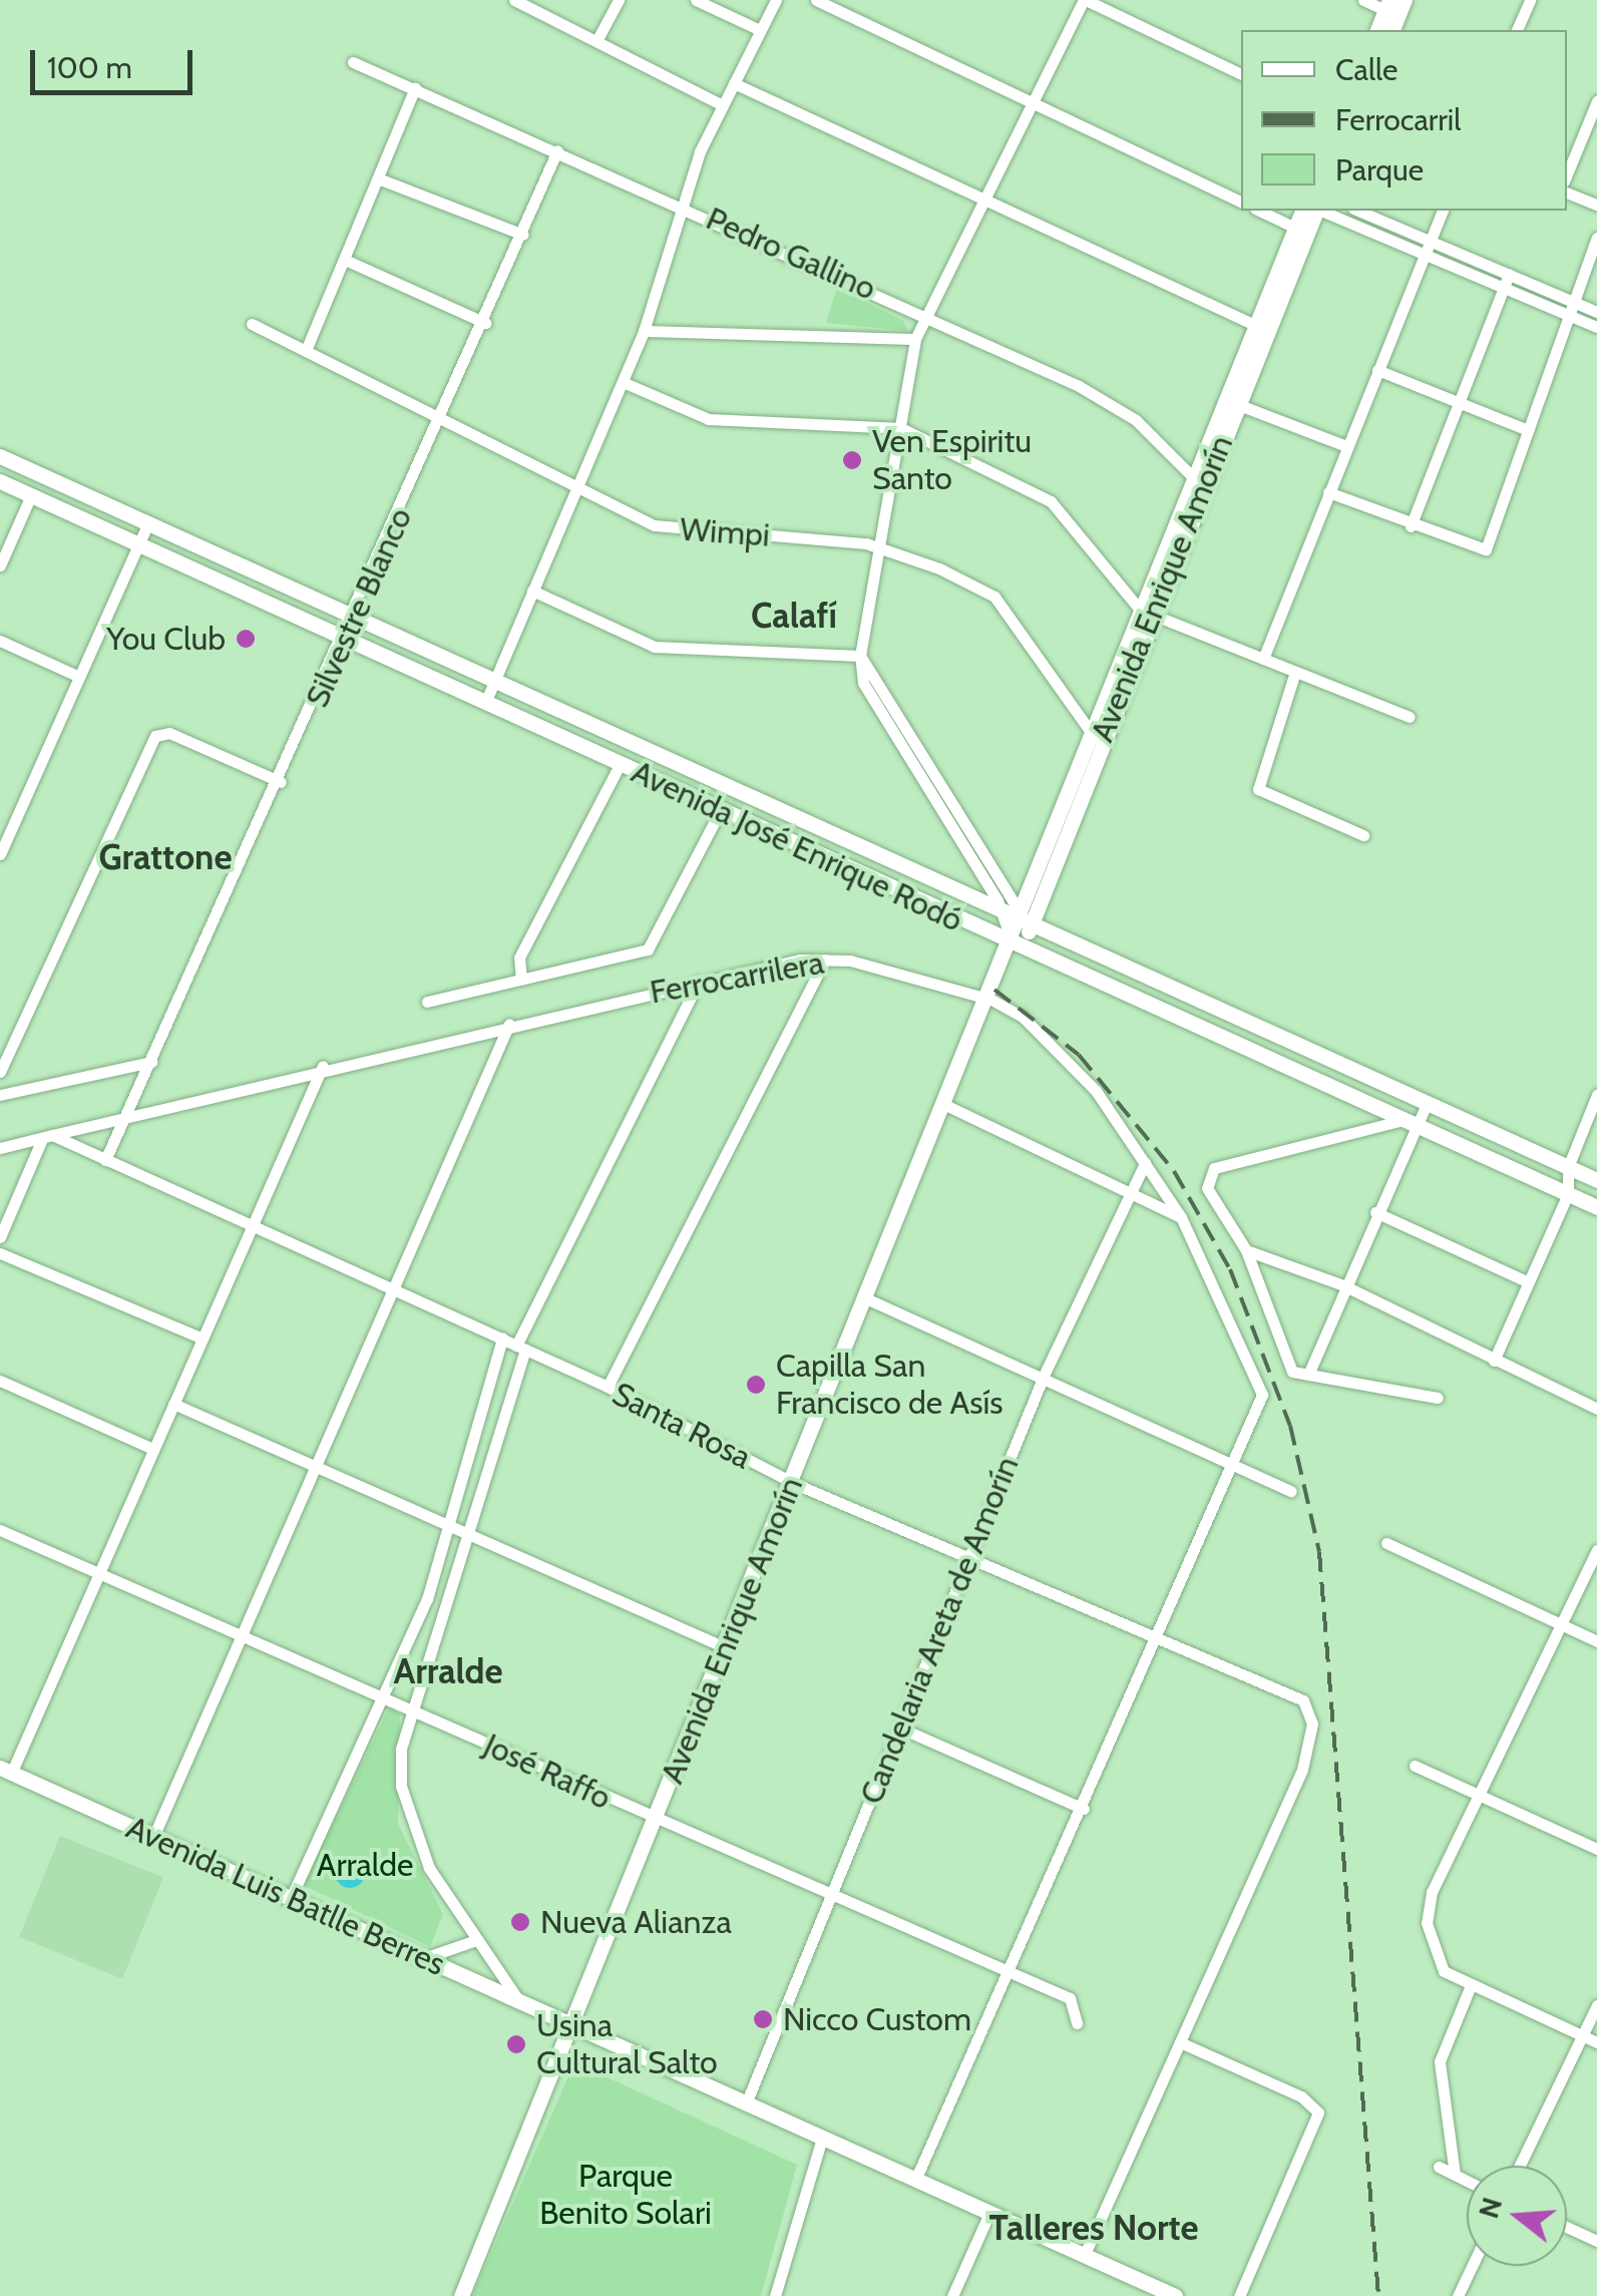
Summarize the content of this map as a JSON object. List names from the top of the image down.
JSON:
{
  "streets": {
    "street": [
      "Pedro Gallino",
      "Wimpi",
      "Avenida Enrique Amorín",
      "Silvestre Blanco",
      "Avenida José Enrique Rodó",
      "Ferrocarrilera",
      "Santa Rosa",
      "Candelaria Areta de Amorín",
      "José Raffo",
      "Avenida Luis Batlle Berres"
    ]
  },
  "crossings": [
    ["Pedro Gallino", "Avenida Enrique Amorín"],
    ["Pedro Gallino", "Silvestre Blanco"],
    ["Wimpi", "Avenida Enrique Amorín"],
    ["Wimpi", "Silvestre Blanco"],
    ["Avenida Enrique Amorín", "Avenida José Enrique Rodó"],
    ["Avenida Enrique Amorín", "Ferrocarrilera"],
    ["Avenida Enrique Amorín", "Santa Rosa"],
    ["Avenida Enrique Amorín", "José Raffo"],
    ["Avenida Enrique Amorín", "Avenida Luis Batlle Berres"],
    ["Silvestre Blanco", "Avenida José Enrique Rodó"],
    ["Silvestre Blanco", "Ferrocarrilera"],
    ["Silvestre Blanco", "Santa Rosa"],
    ["Ferrocarrilera", "Santa Rosa"],
    ["Ferrocarrilera", "Candelaria Areta de Amorín"],
    ["Ferrocarrilera", "José Raffo"],
    ["Ferrocarrilera", "Avenida Luis Batlle Berres"],
    ["Santa Rosa", "Candelaria Areta de Amorín"],
    ["Candelaria Areta de Amorín", "José Raffo"],
    ["Candelaria Areta de Amorín", "Avenida Luis Batlle Berres"]
  ],
  "districts": [
    "Calafí",
    "Grattone",
    "Arralde",
    "Talleres Norte"
  ],
  "parks": ["Arralde", "Parque Benito Solari"],
  "places": [
    "Ven Espiritu Santo",
    "You Club",
    "Capilla San Francisco de Asís",
    "Nueva Alianza",
    "Nicco Custom",
    "Usina Cultural Salto"
  ],
  "legend": ["Calle", "Ferrocarril", "Parque"],
  "scale_bar": "100 m",
  "north": "left"
}
